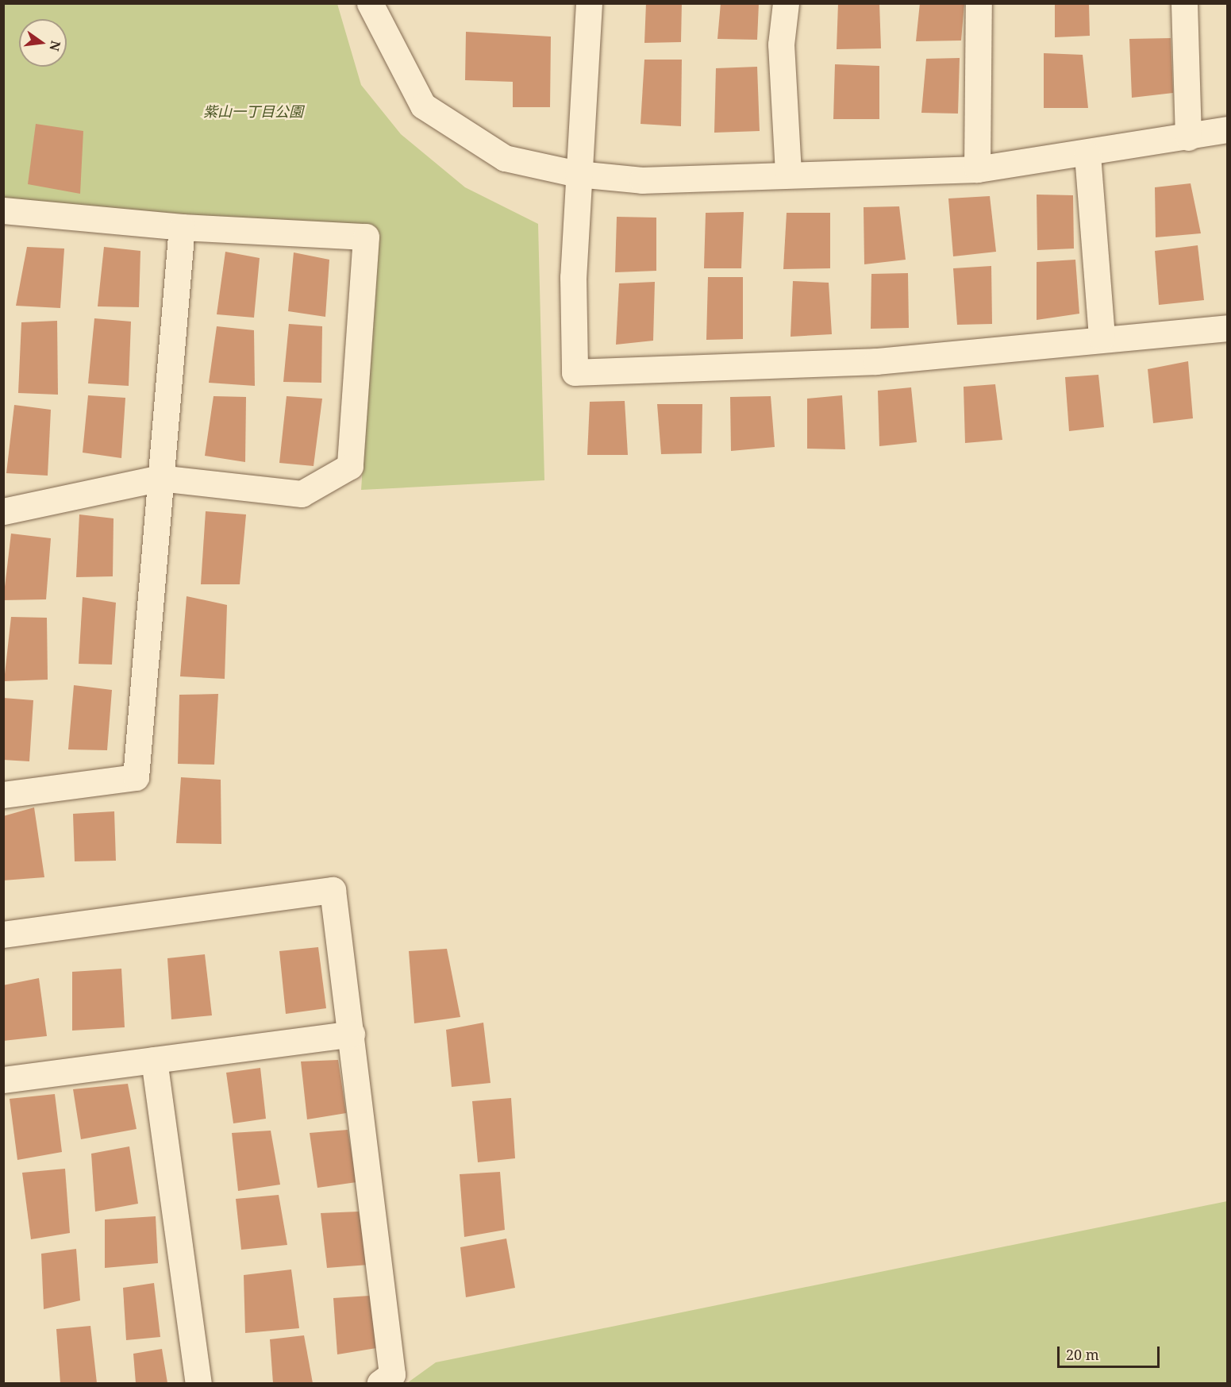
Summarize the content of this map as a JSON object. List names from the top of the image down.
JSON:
{
  "parks": ["紫山一丁目公園"],
  "scale_bar": "20 m",
  "north": "right"
}
